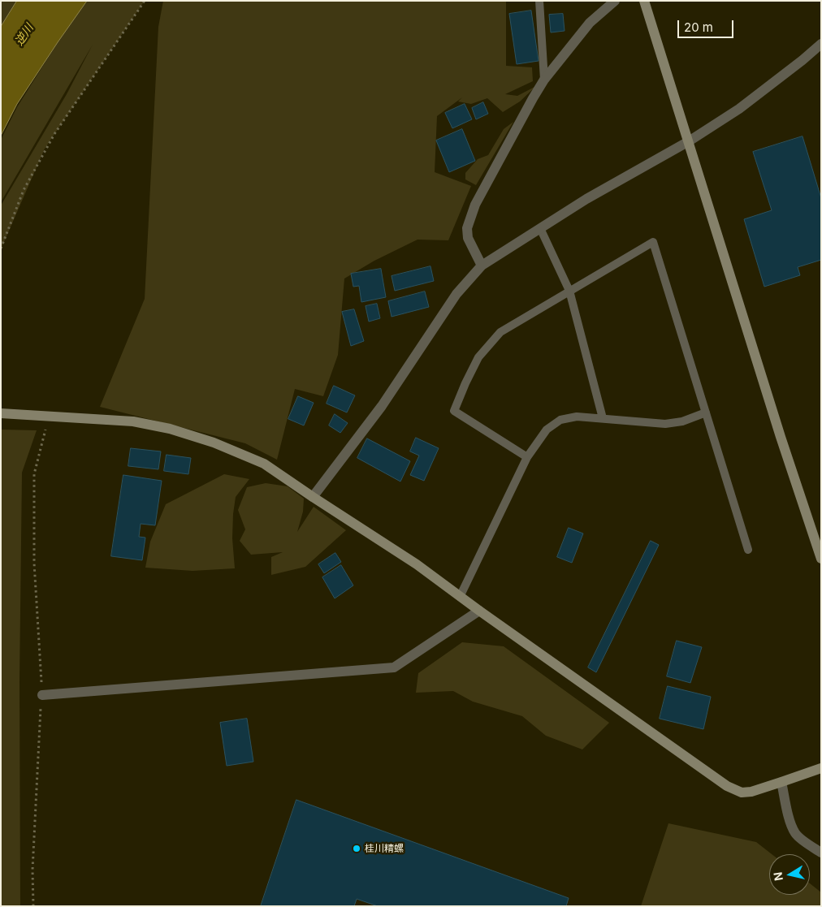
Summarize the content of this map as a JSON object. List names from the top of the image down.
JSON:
{
  "water": ["逆川"],
  "places": ["桂川精螺"],
  "scale_bar": "20 m",
  "north": "left"
}
